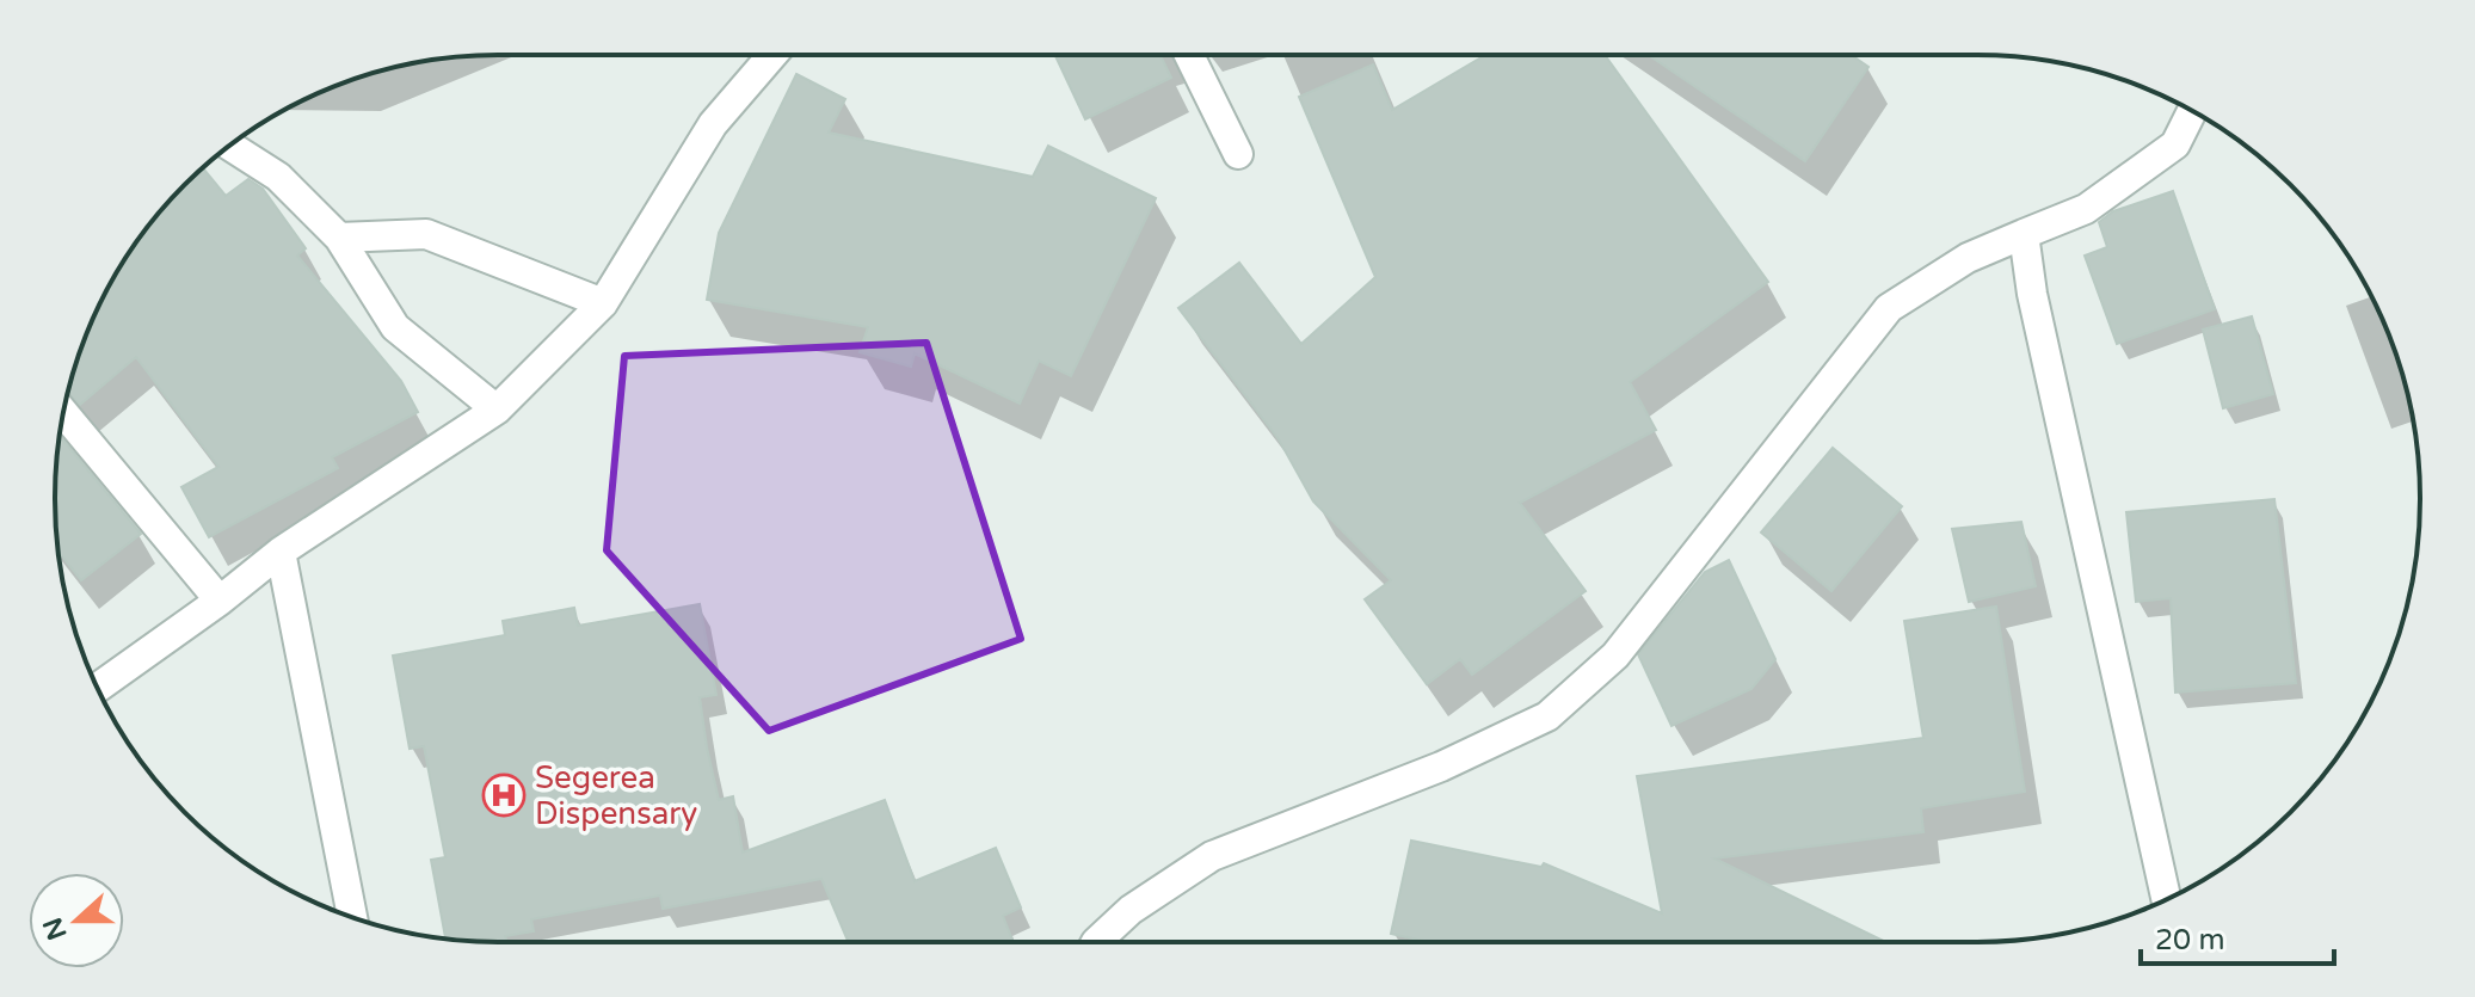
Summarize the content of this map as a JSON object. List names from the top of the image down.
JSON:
{
  "places": {
    "hospital": ["Segerea Dispensary"]
  },
  "scale_bar": "20 m",
  "north": "left"
}
